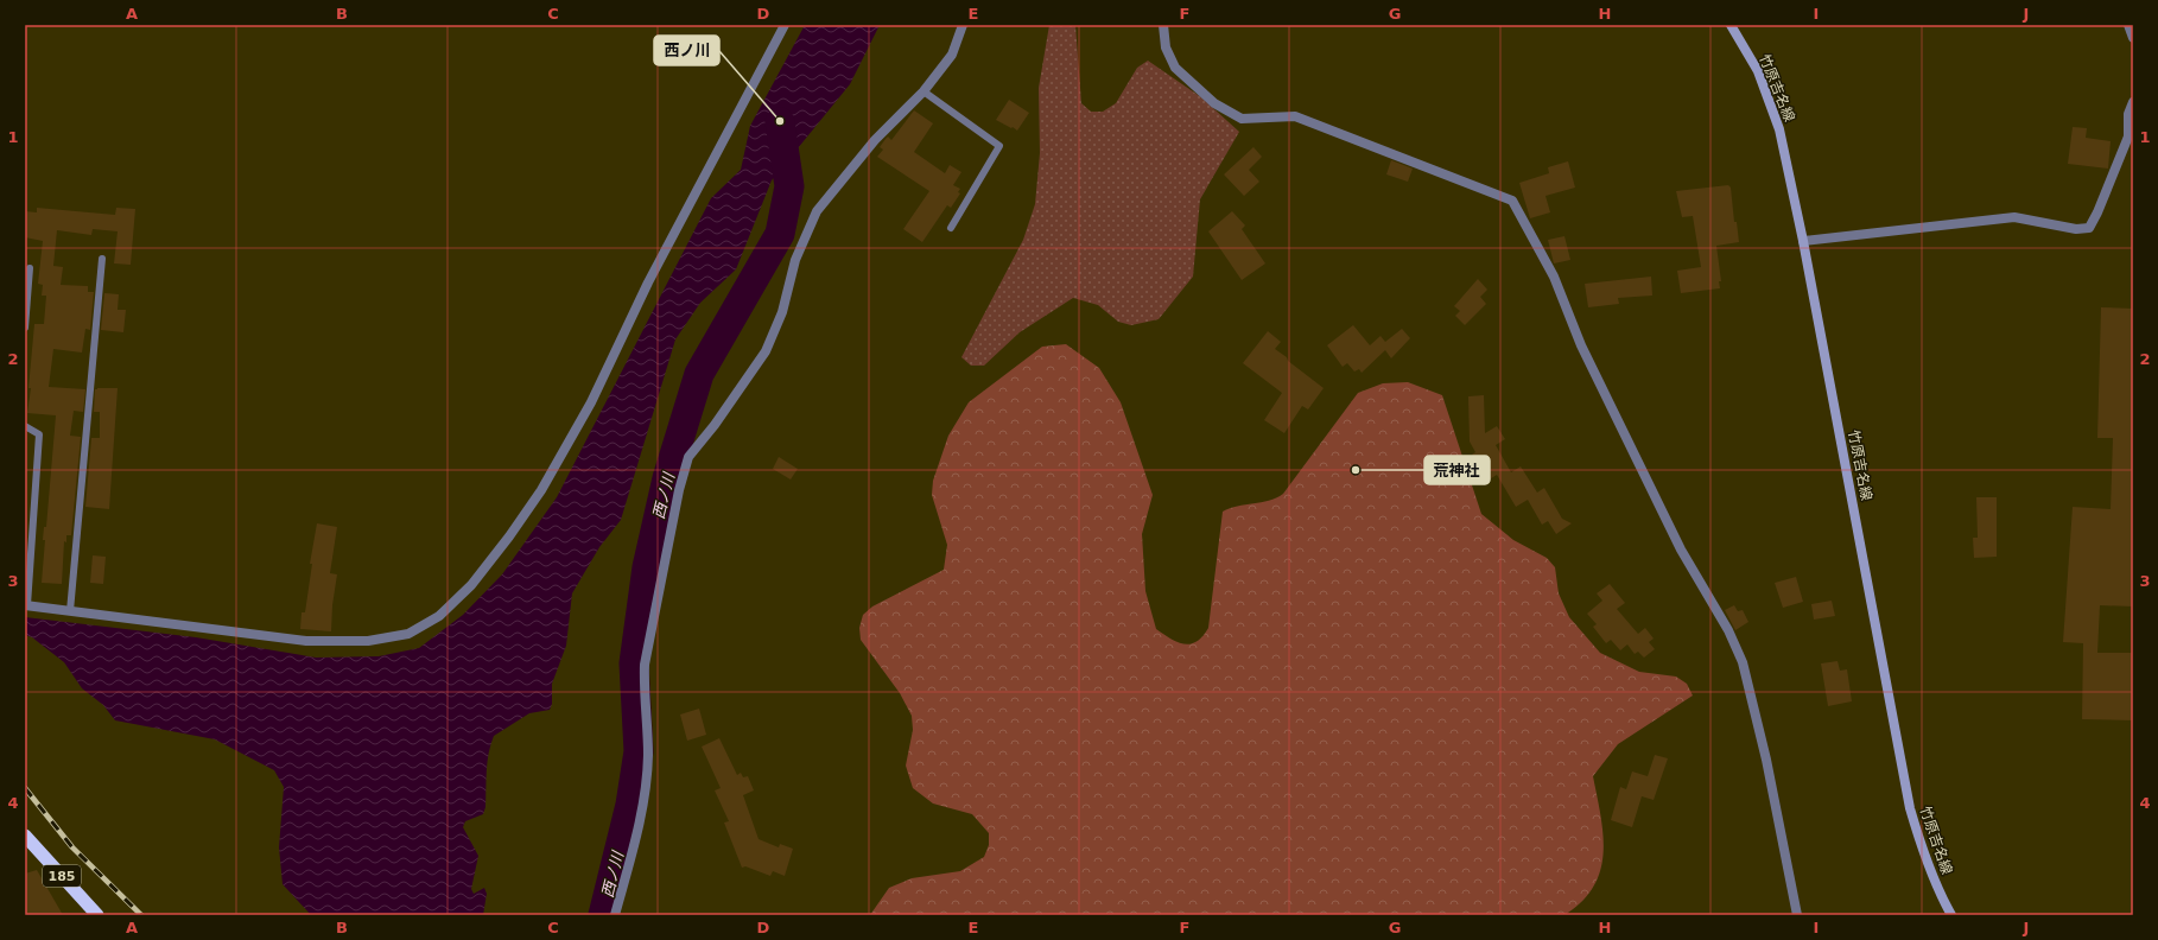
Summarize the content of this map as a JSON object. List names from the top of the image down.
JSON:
{
  "streets": {
    "highway": ["185"],
    "main road": ["竹原吉名線"]
  },
  "water": ["西ノ川"],
  "places": ["西ノ川", "荒神社"],
  "grid": {
    "columns": [
      "A",
      "B",
      "C",
      "D",
      "E",
      "F",
      "G",
      "H",
      "I",
      "J"
    ],
    "rows": [
      "1",
      "2",
      "3",
      "4"
    ]
  }
}
